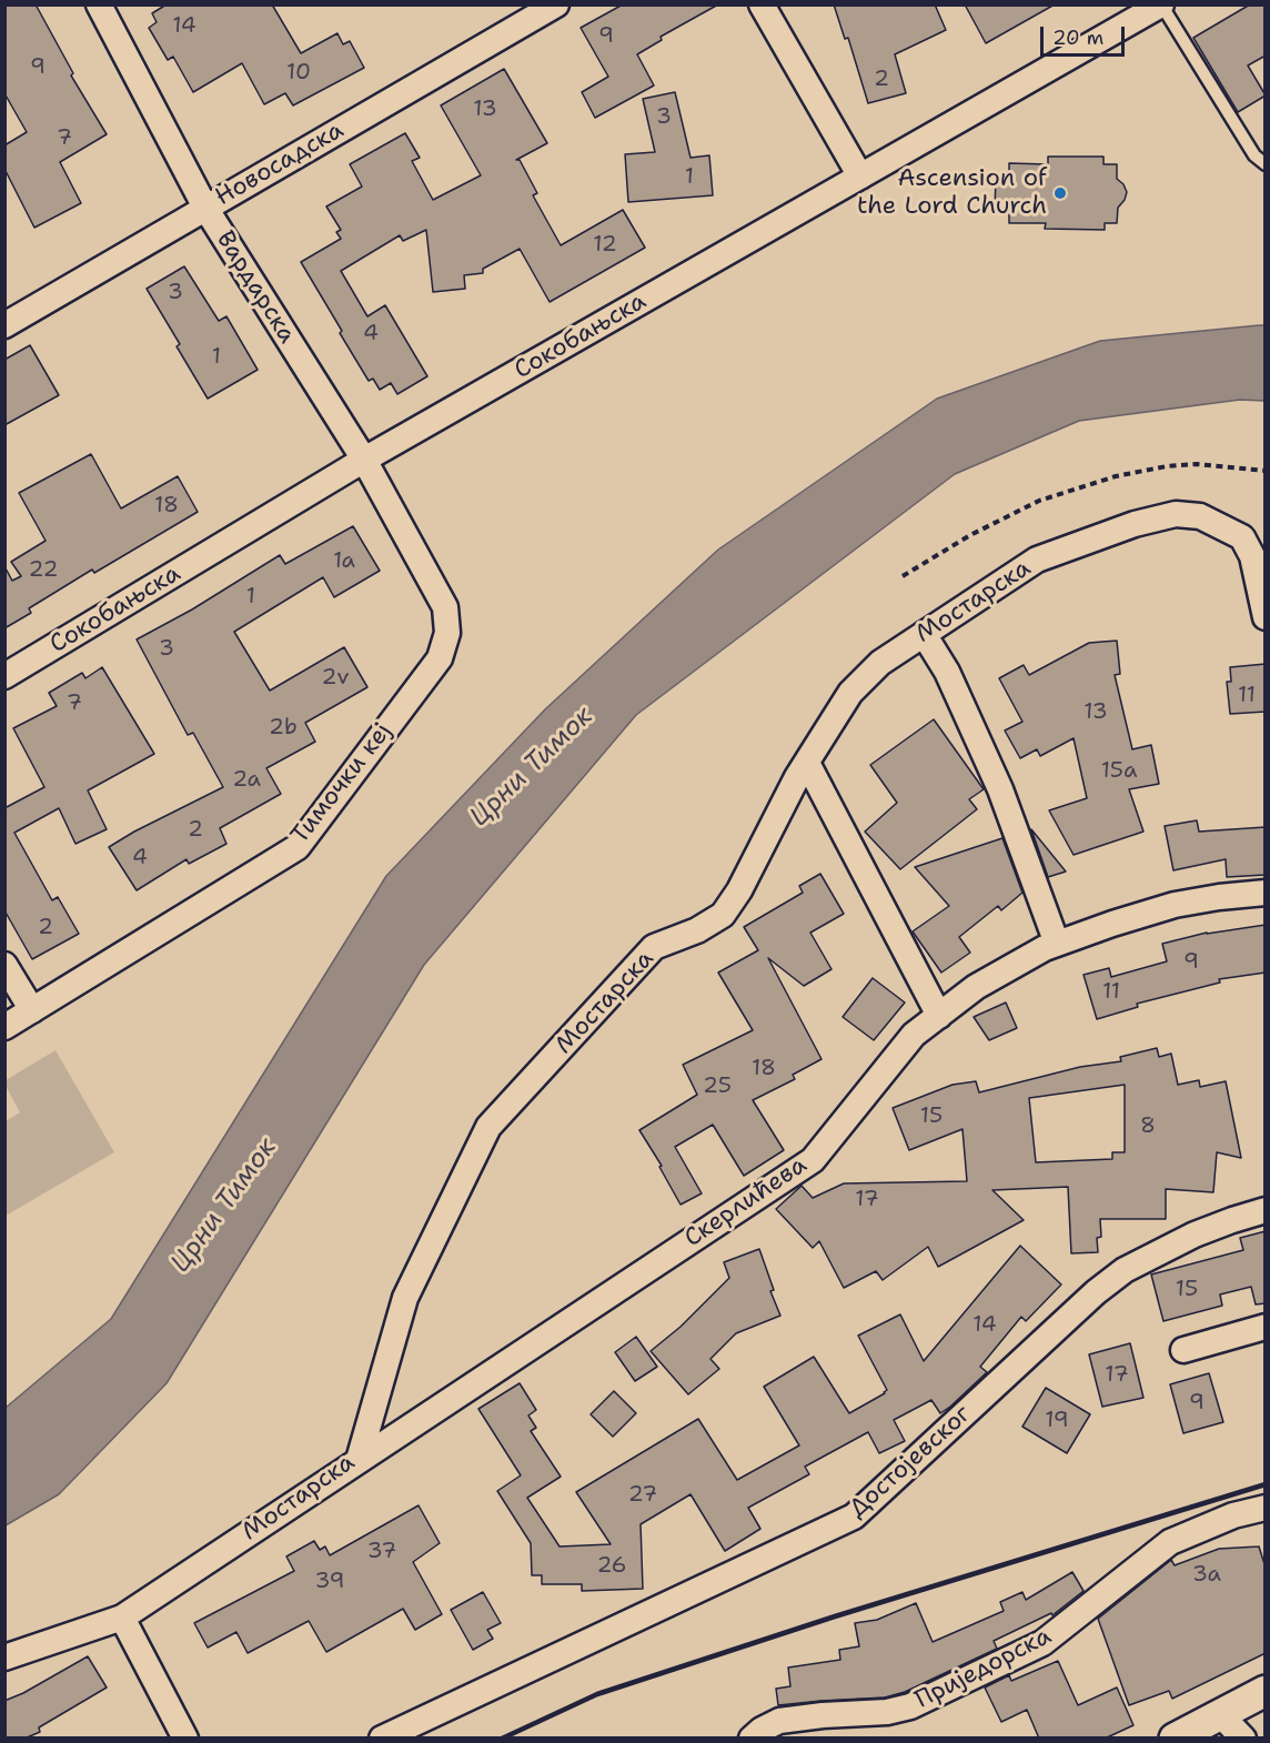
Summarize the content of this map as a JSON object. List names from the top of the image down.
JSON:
{
  "streets": {
    "street": [
      "Новосадска",
      "Вардарска",
      "Сокобањска",
      "Мостарска",
      "Тимочки кеј",
      "Скерлићева",
      "Достојевског",
      "Приједорска"
    ]
  },
  "crossings": [
    ["Новосадска", "Вардарска"],
    ["Вардарска", "Сокобањска"],
    ["Вардарска", "Тимочки кеј"],
    ["Сокобањска", "Тимочки кеј"],
    ["Мостарска", "Скерлићева"]
  ],
  "water": ["Црни Тимок"],
  "places": ["Ascension of the Lord Church"],
  "house_numbers": [
    "14",
    "9",
    "9",
    "10",
    "2",
    "13",
    "3",
    "7",
    "1",
    "12",
    "3",
    "4",
    "1",
    "18",
    "1a",
    "22",
    "1",
    "3",
    "2v",
    "11",
    "7",
    "13",
    "2b",
    "15a",
    "2a",
    "2",
    "4",
    "2",
    "9",
    "11",
    "18",
    "25",
    "15",
    "8",
    "17",
    "15",
    "14",
    "17",
    "9",
    "19",
    "27",
    "37",
    "26",
    "3a",
    "39"
  ],
  "scale_bar": "20 m"
}
